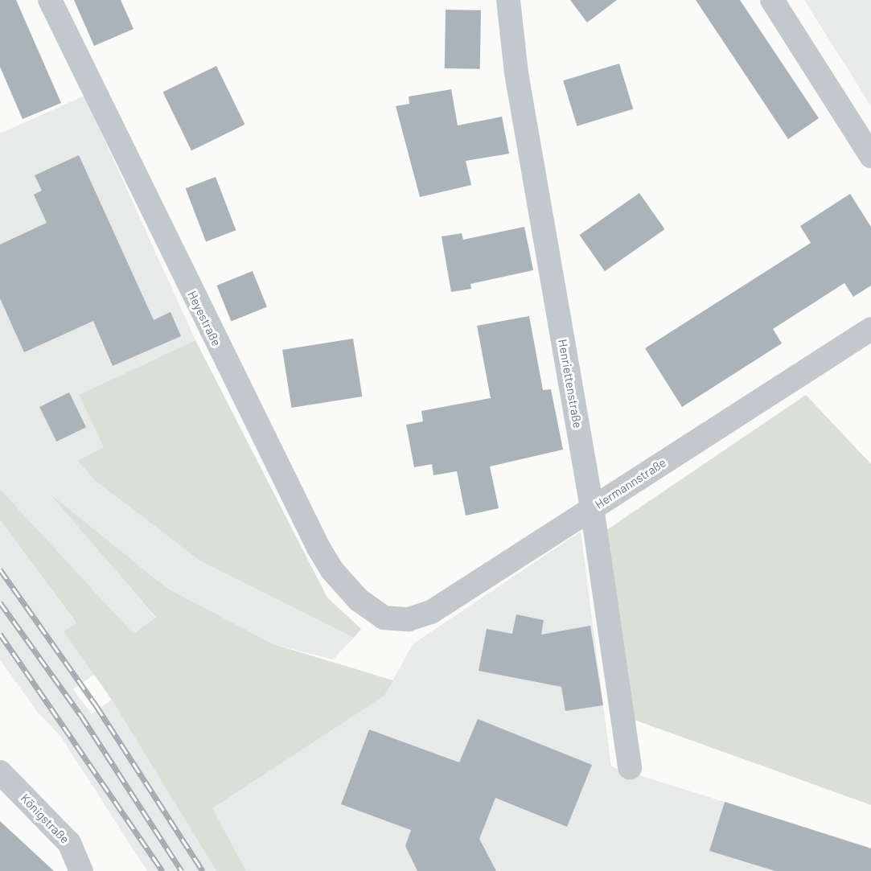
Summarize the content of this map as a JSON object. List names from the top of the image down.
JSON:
{
  "streets": {
    "street": [
      "Heyestraße",
      "Henriettenstraße",
      "Hermannstraße",
      "Königstraße"
    ]
  },
  "crossings": [
    ["Heyestraße", "Hermannstraße"],
    ["Henriettenstraße", "Hermannstraße"]
  ]
}
